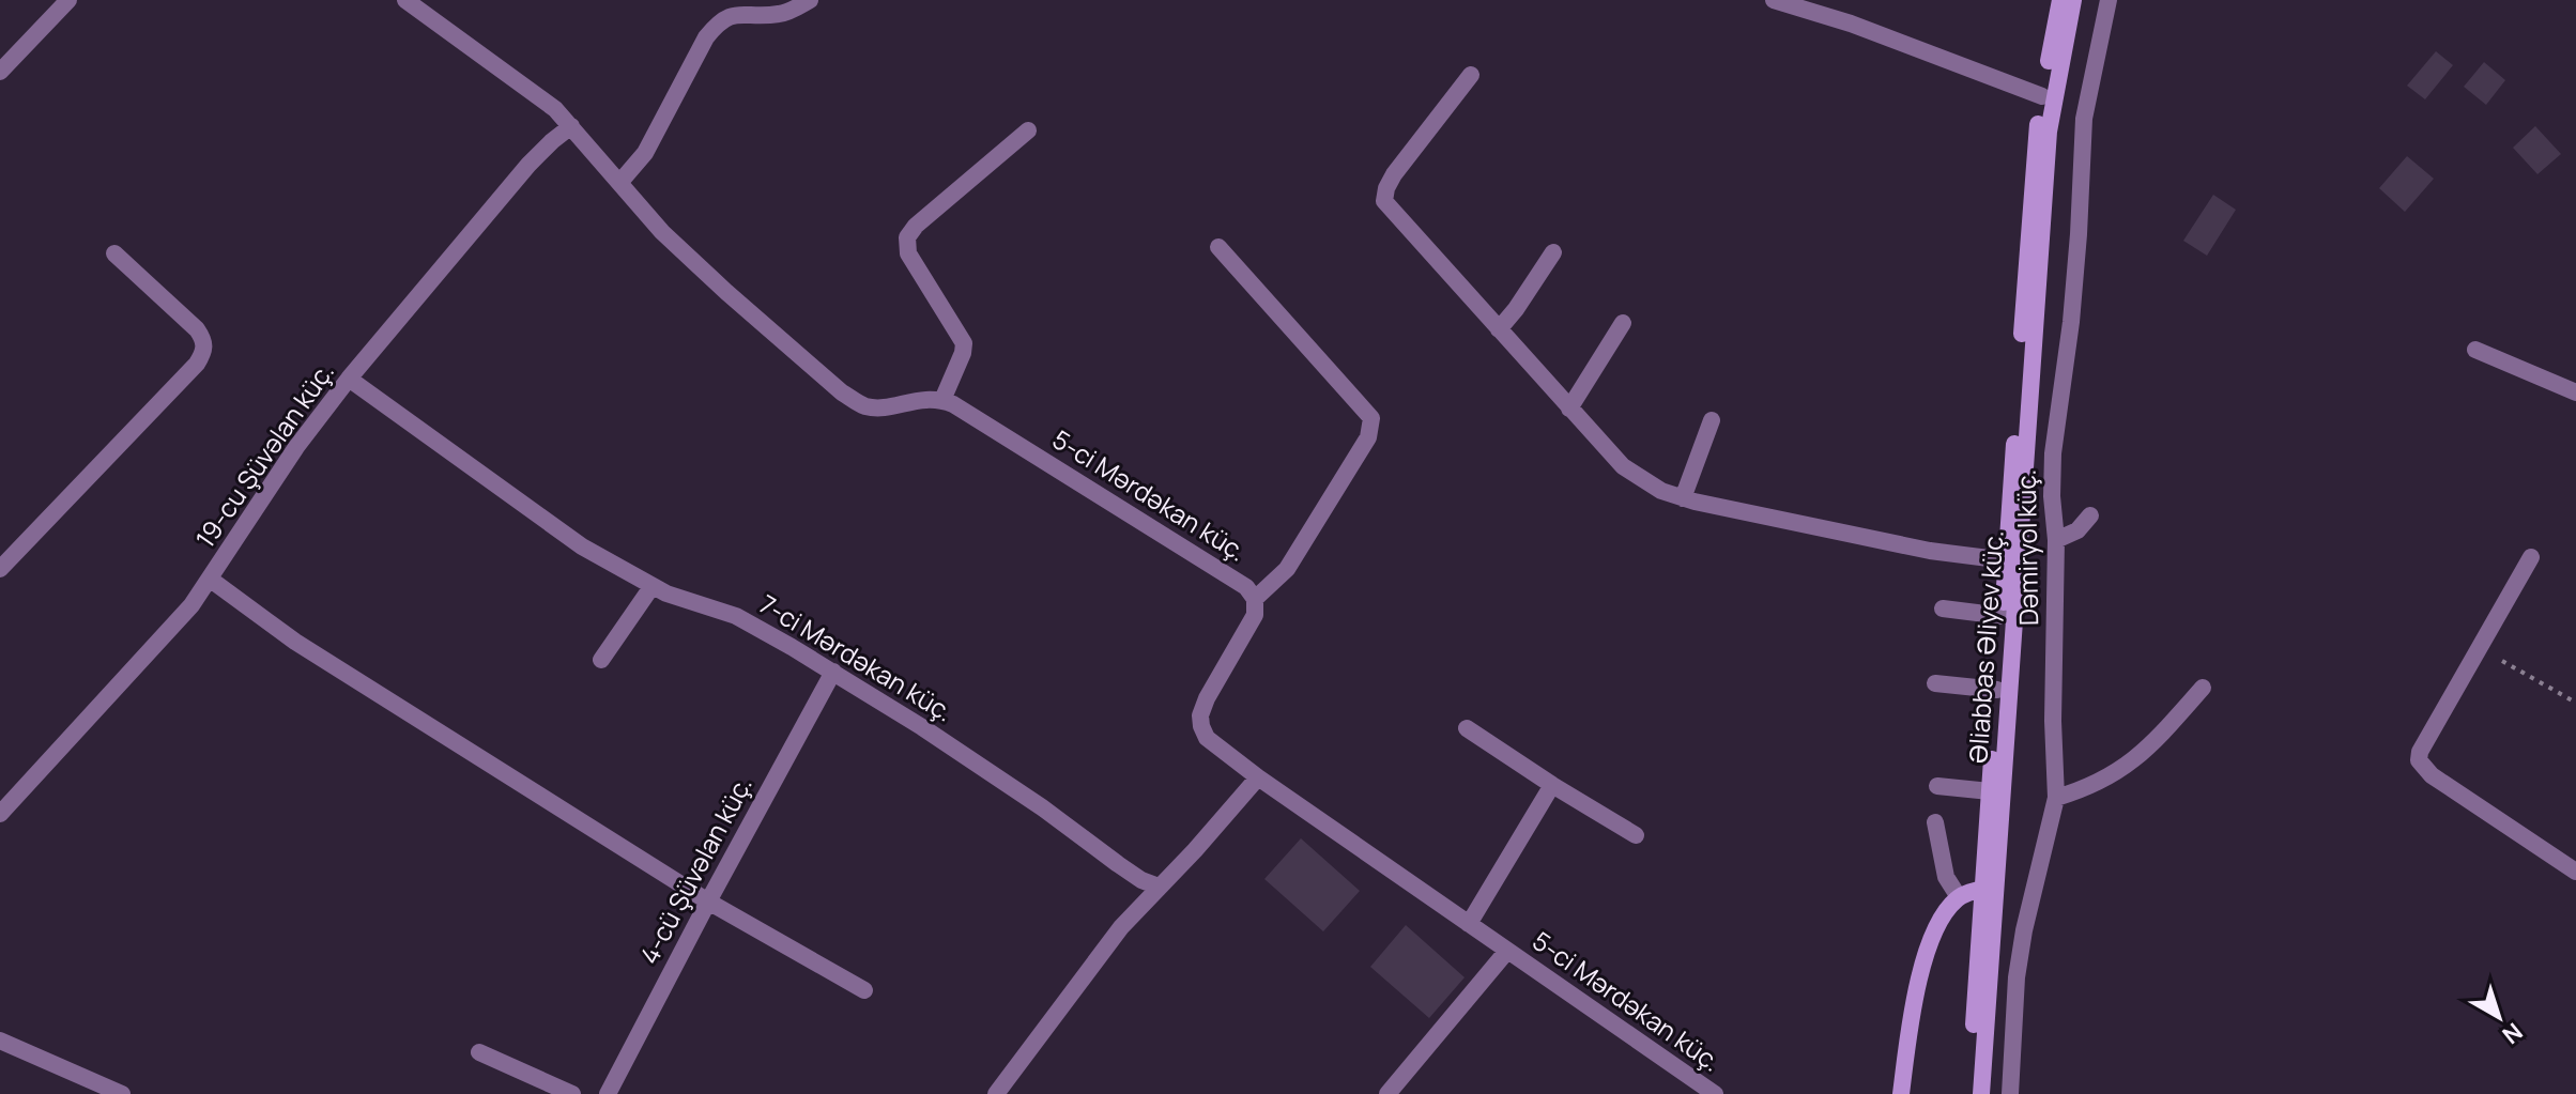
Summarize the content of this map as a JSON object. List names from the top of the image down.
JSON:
{
  "streets": {
    "main road": ["Dəmiryol küç.", "Əliabbas Əliyev küç."],
    "street": [
      "19-cu Şüvəlan küç.",
      "5-ci Mərdəkan küç.",
      "7-ci Mərdəkan küç.",
      "4-cü Şüvəlan küç."
    ]
  },
  "crossings": [
    ["19-cu Şüvəlan küç.", "7-ci Mərdəkan küç."],
    ["Dəmiryol küç.", "Əliabbas Əliyev küç."],
    ["7-ci Mərdəkan küç.", "4-cü Şüvəlan küç."]
  ],
  "north": "bottom right"
}
